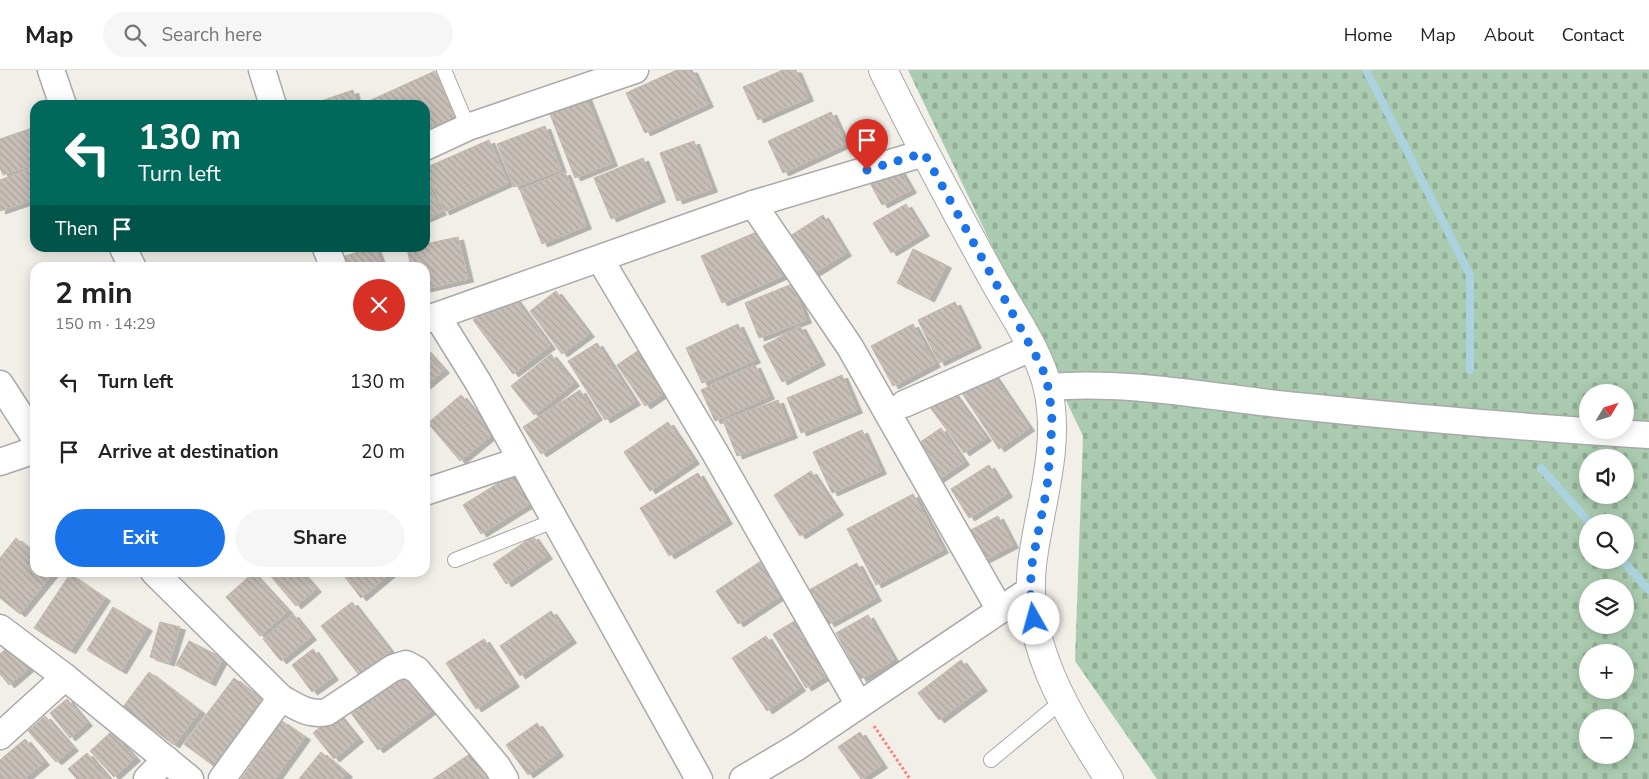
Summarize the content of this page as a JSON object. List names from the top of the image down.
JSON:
{
  "north": "top right",
  "page": {
    "header": "Map",
    "search": "Search here",
    "nav": [
      "Home",
      "Map",
      "About",
      "Contact"
    ],
    "turn": ["130 m", "Turn left"],
    "then": "Then",
    "heading": ["2 min", "150 m · 14:29"],
    "list": [
      {
        "name": "Turn left",
        "value": "130 m"
      },
      {
        "name": "Arrive at destination",
        "value": "20 m"
      }
    ],
    "map_buttons": ["+", "−"],
    "buttons": ["Exit", "Share"]
  }
}
